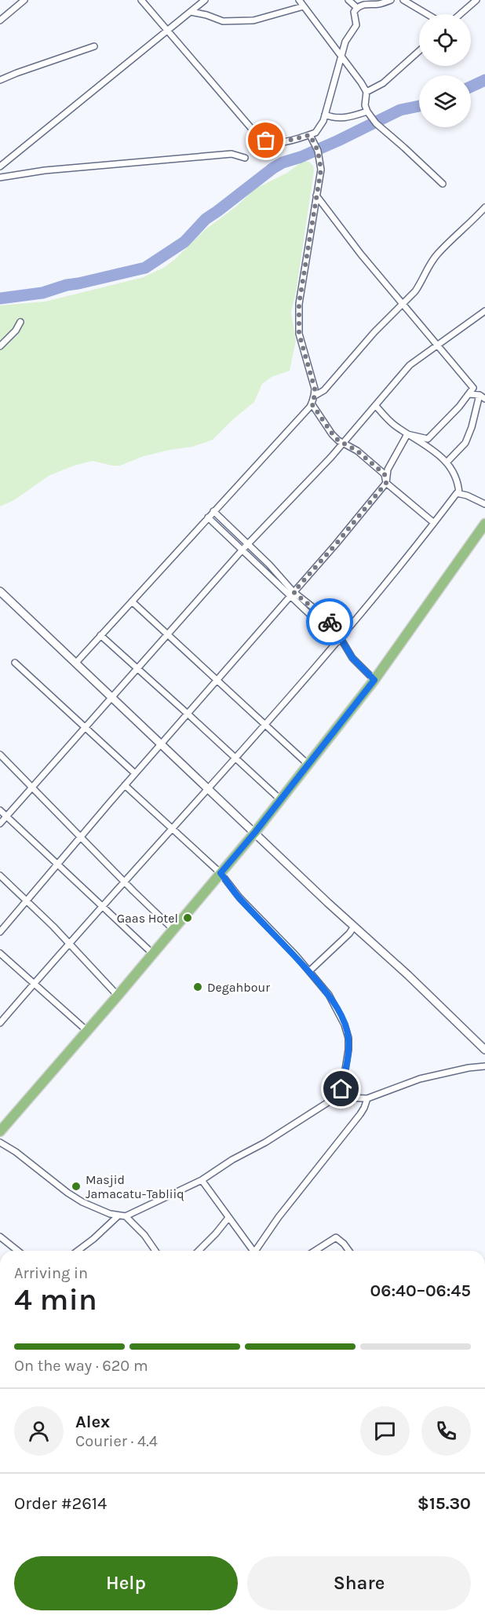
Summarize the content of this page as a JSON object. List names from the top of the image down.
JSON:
{
  "places": ["Gaas Hotel", "Degahbour", "Masjid Jamacatu-Tabliiq"],
  "page": {
    "heading": ["4 min", "Arriving in", "06:40–06:45"],
    "panel": [
      "Alex",
      "Courier · 4.4",
      "Order #2614",
      "$15.30"
    ],
    "bar": "On the way · 620 m",
    "buttons": ["Help", "Share"]
  }
}
